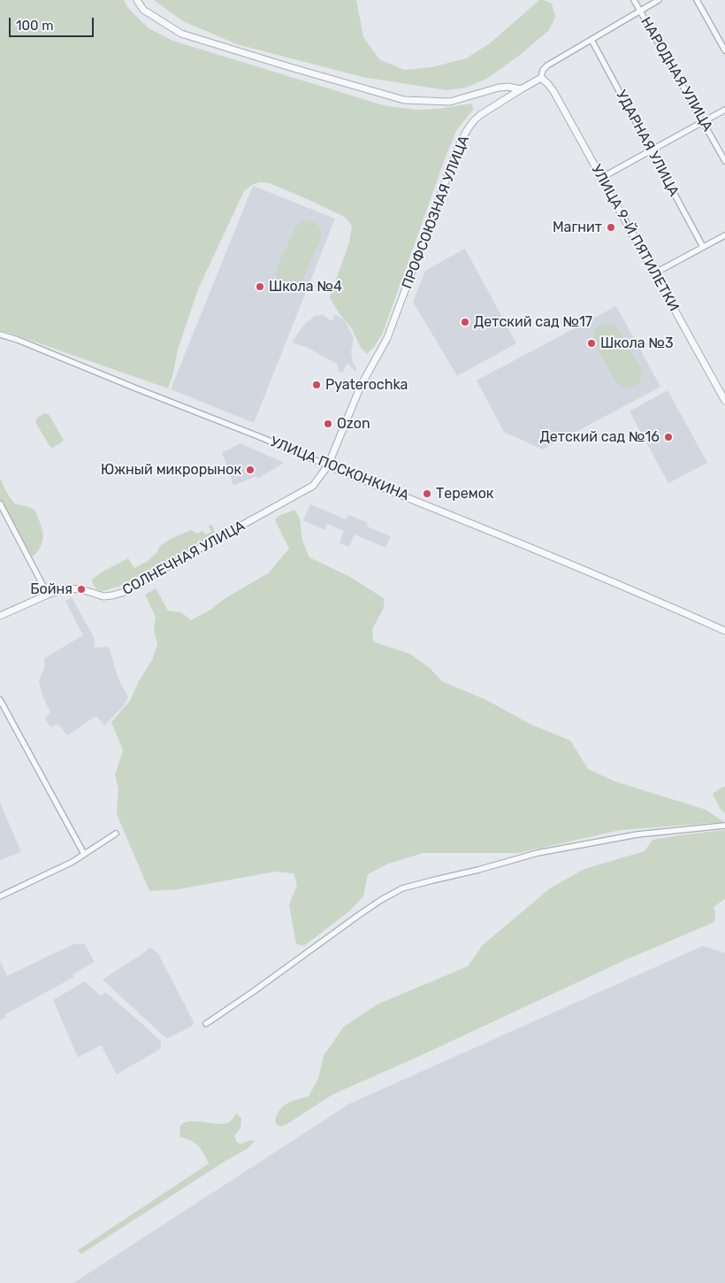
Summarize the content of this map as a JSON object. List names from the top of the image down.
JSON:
{
  "streets": {
    "street": [
      "НАРОДНАЯ УЛИЦА",
      "УДАРНАЯ УЛИЦА",
      "ПРОФСОЮЗНАЯ УЛИЦА",
      "УЛИЦА 9-Й ПЯТИЛЕТКИ",
      "УЛИЦА ПОСКОНКИНА",
      "СОЛНЕЧНАЯ УЛИЦА"
    ]
  },
  "crossings": [
    ["НАРОДНАЯ УЛИЦА", "ПРОФСОЮЗНАЯ УЛИЦА"],
    ["УДАРНАЯ УЛИЦА", "ПРОФСОЮЗНАЯ УЛИЦА"],
    ["ПРОФСОЮЗНАЯ УЛИЦА", "УЛИЦА 9-Й ПЯТИЛЕТКИ"],
    ["ПРОФСОЮЗНАЯ УЛИЦА", "УЛИЦА ПОСКОНКИНА"],
    ["ПРОФСОЮЗНАЯ УЛИЦА", "СОЛНЕЧНАЯ УЛИЦА"],
    ["УЛИЦА ПОСКОНКИНА", "СОЛНЕЧНАЯ УЛИЦА"]
  ],
  "places": [
    "Магнит",
    "Школа №4",
    "Детский сад №17",
    "Школа №3",
    "Pyaterochka",
    "Ozon",
    "Детский сад №16",
    "Южный микрорынок",
    "Теремок",
    "Бойня"
  ],
  "scale_bar": "100 m"
}
